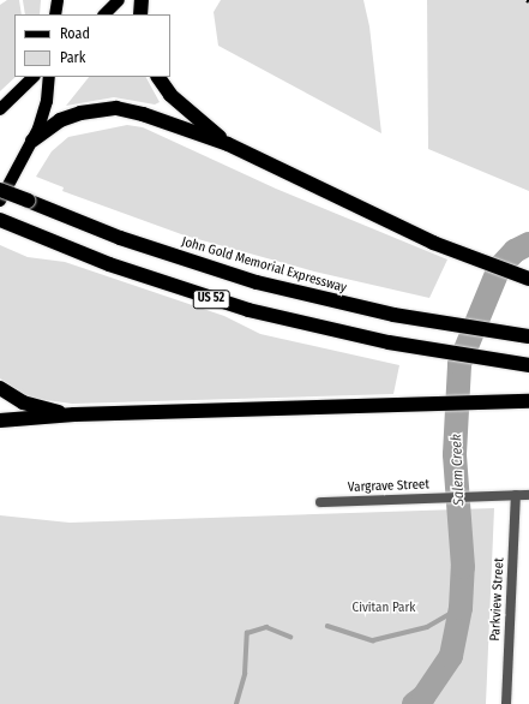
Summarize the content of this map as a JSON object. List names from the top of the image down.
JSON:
{
  "streets": {
    "highway": ["John Gold Memorial Expressway", "US 52"],
    "street": ["Vargrave Street", "Parkview Street"]
  },
  "crossings": [
    ["Vargrave Street", "Parkview Street"]
  ],
  "water": ["Salem Creek"],
  "parks": ["Civitan Park"],
  "legend": ["Road", "Park"]
}
